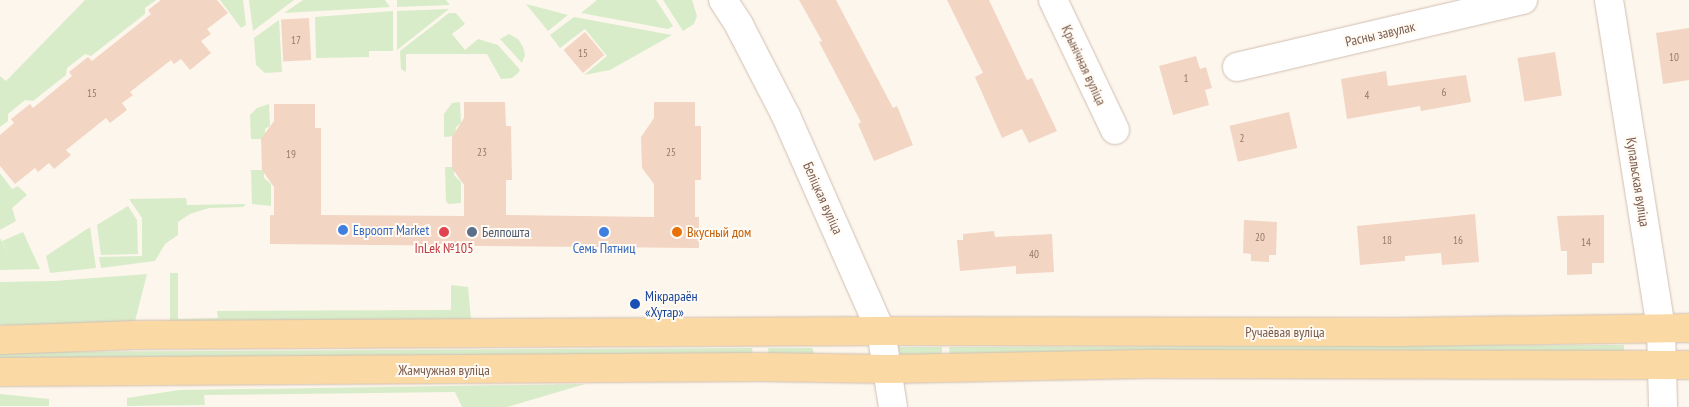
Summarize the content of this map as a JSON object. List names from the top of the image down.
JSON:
{
  "streets": {
    "main road": ["Ручаёвая вуліца", "Жамчужная вуліца"],
    "street": [
      "Расны завулак",
      "Крынічная вуліца",
      "Купальская вуліца",
      "Беліцкая вуліца"
    ]
  },
  "crossings": [
    ["Купальская вуліца", "Ручаёвая вуліца"],
    ["Беліцкая вуліца", "Ручаёвая вуліца"],
    ["Беліцкая вуліца", "Жамчужная вуліца"]
  ],
  "places": [
    "Евроопт Market",
    "InLek №105",
    "Белпошта",
    "Семь Пятниц",
    "Вкусный дом",
    "Мікрараён «Хутар»"
  ],
  "house_numbers": [
    "17",
    "15",
    "10",
    "1",
    "6",
    "15",
    "4",
    "2",
    "23",
    "25",
    "19",
    "20",
    "18",
    "16",
    "14",
    "40"
  ]
}
